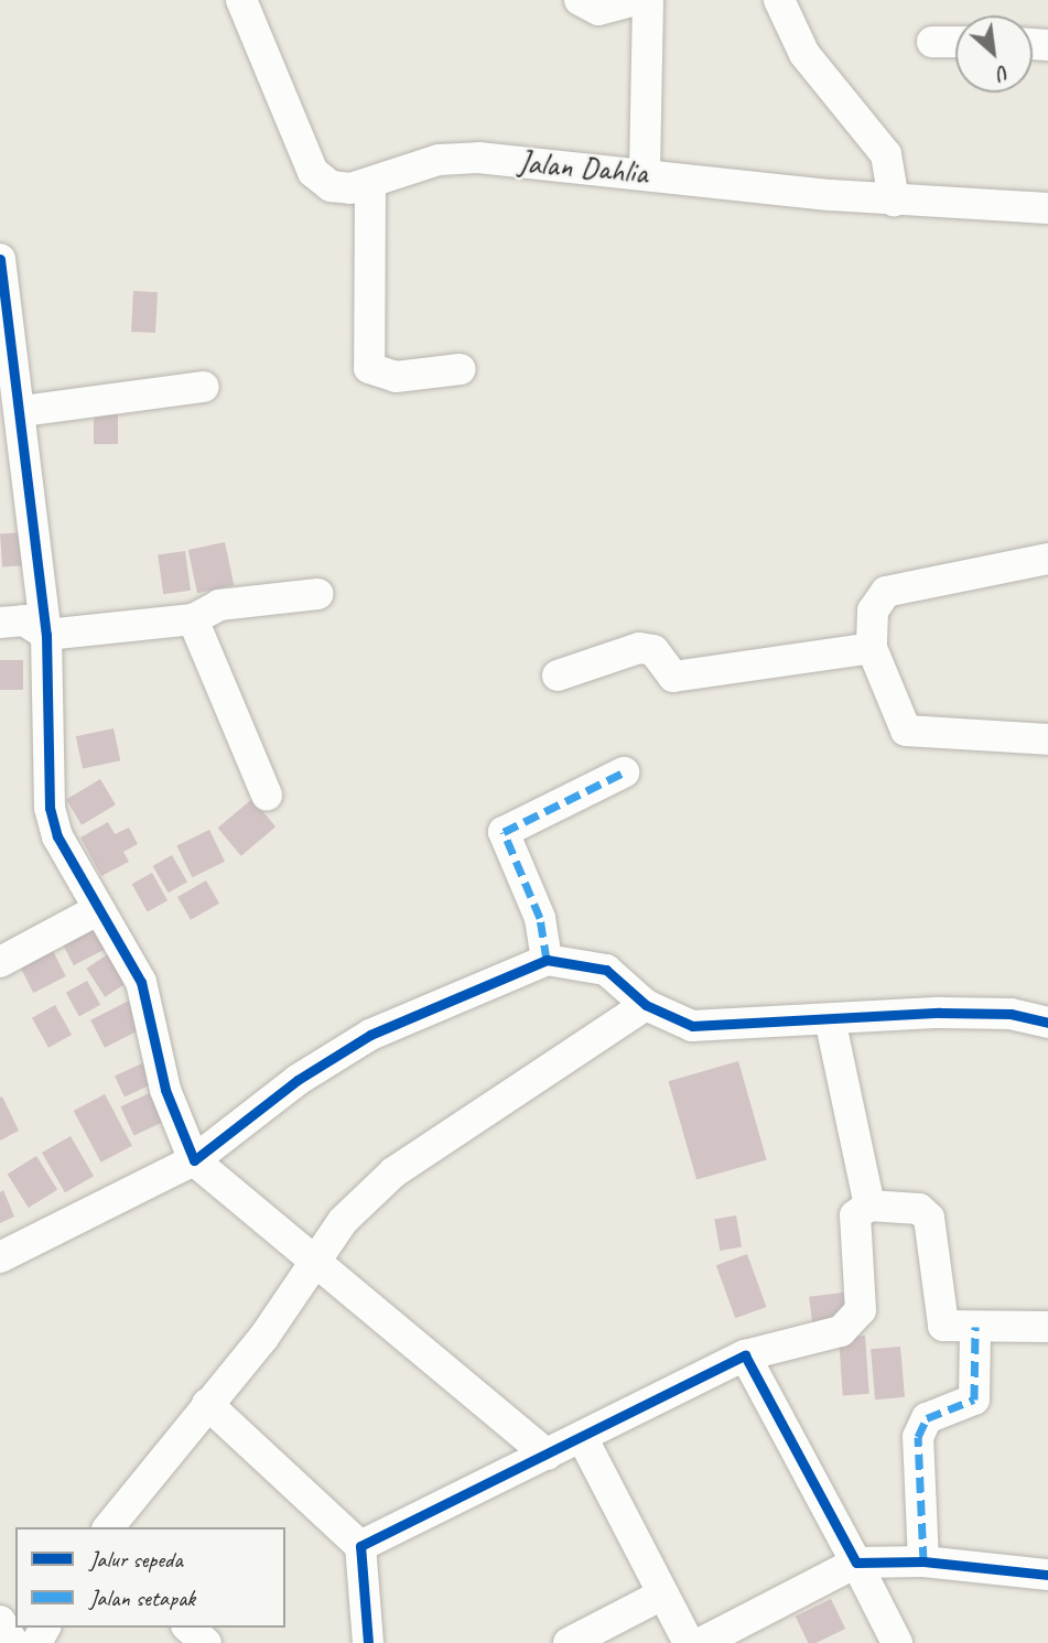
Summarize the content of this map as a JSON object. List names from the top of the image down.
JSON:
{
  "streets": {
    "street": ["Jalan Dahlia"]
  },
  "legend": ["Jalur sepeda", "Jalan setapak"],
  "north": "bottom right"
}
